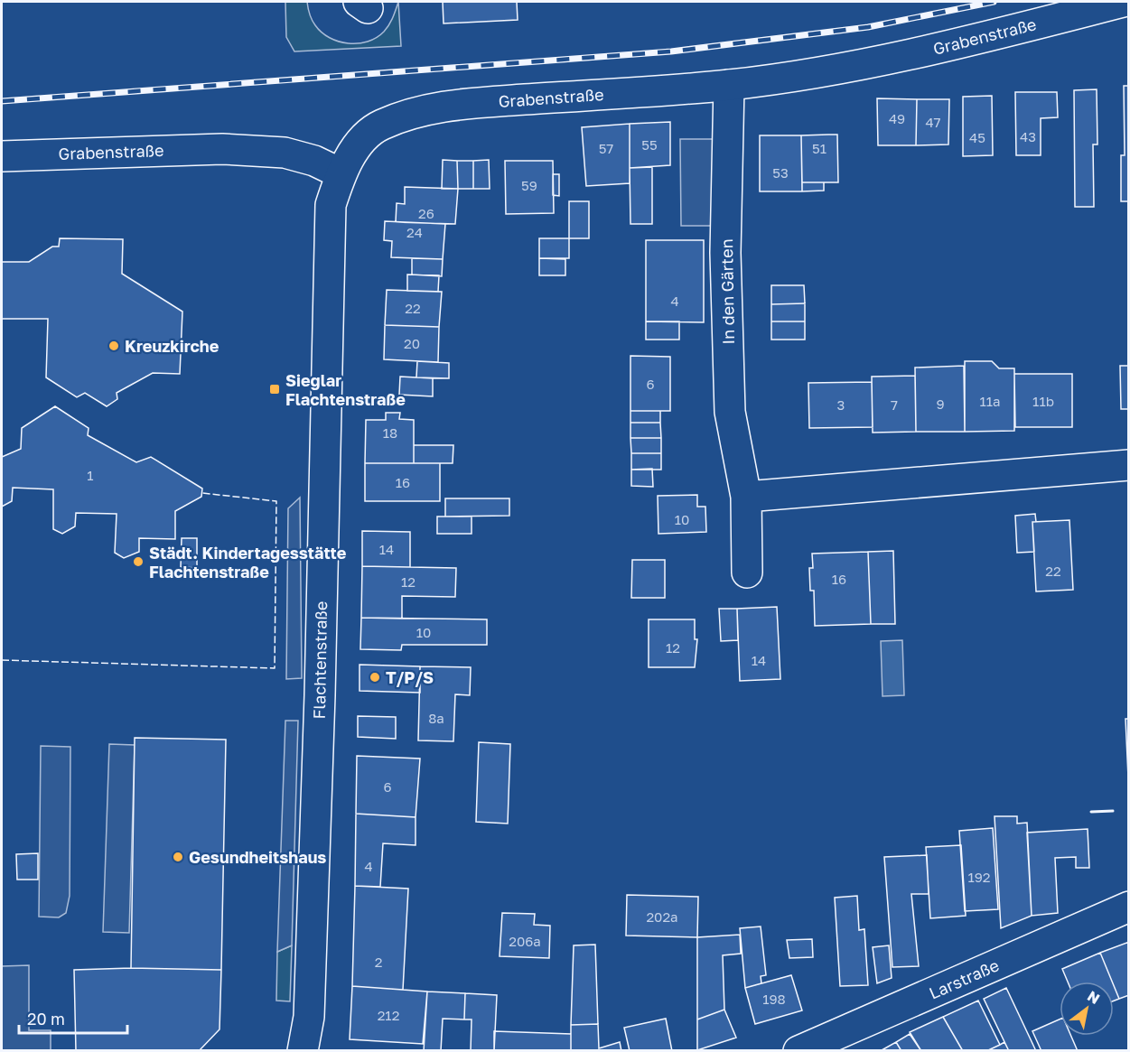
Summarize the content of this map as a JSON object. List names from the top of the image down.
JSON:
{
  "streets": {
    "street": [
      "Grabenstraße",
      "In den Gärten",
      "Flachtenstraße",
      "Larstraße"
    ]
  },
  "crossings": [
    ["Grabenstraße", "In den Gärten"],
    ["Grabenstraße", "Flachtenstraße"]
  ],
  "places": {
    "other": [
      "Kreuzkirche",
      "Städt. Kindertagesstätte Flachtenstraße",
      "T/P/S",
      "Gesundheitshaus"
    ],
    "transit": ["Sieglar Flachtenstraße"]
  },
  "house_numbers": [
    "49",
    "47",
    "43",
    "45",
    "55",
    "57",
    "51",
    "53",
    "59",
    "26",
    "24",
    "4",
    "22",
    "20",
    "6",
    "11a",
    "11b",
    "9",
    "3",
    "7",
    "18",
    "1",
    "16",
    "10",
    "14",
    "22",
    "16",
    "12",
    "10",
    "12",
    "14",
    "8a",
    "6",
    "4",
    "192",
    "202a",
    "206a",
    "2",
    "198",
    "212"
  ],
  "scale_bar": "20 m",
  "north": "top right"
}
